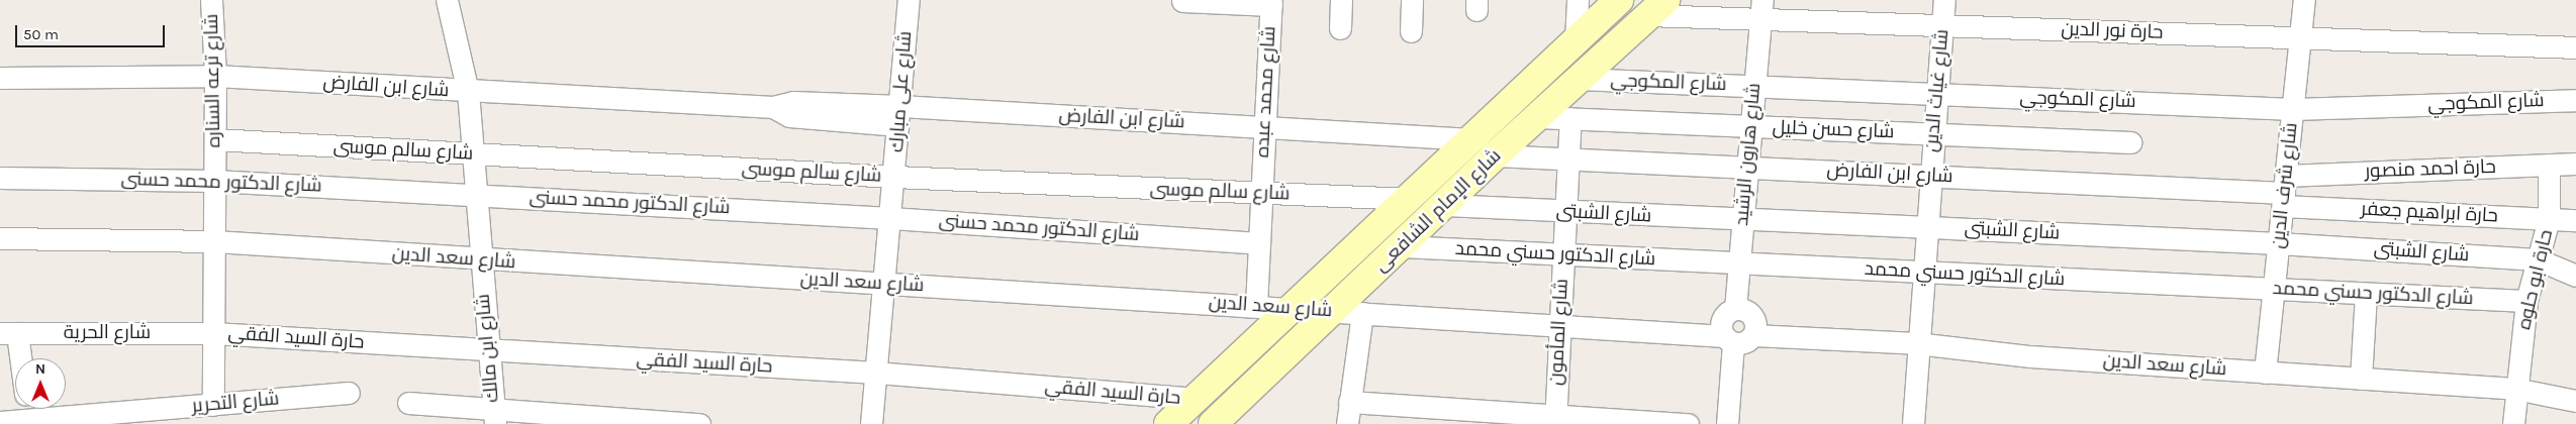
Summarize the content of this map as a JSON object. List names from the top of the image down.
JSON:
{
  "streets": {
    "main road": ["شارع الإمام الشافعى"],
    "street": [
      "حارة نور الدين",
      "شارع ترعه السناره",
      "شارع المكوجي",
      "شارع ابن الفارض",
      "شارع غياث الدين",
      "شارع على مبارك",
      "شارع محمد عبده",
      "شارع حسن خليل",
      "شارع سالم موسى",
      "شارع هارون الرشيد",
      "حارة احمد منصور",
      "شارع الدكتور محمد حسنى",
      "شارع شرف الدين",
      "حارة ابراهيم جعفر",
      "شارع الشبتى",
      "شارع الدكتور حسني محمد",
      "شارع سعد الدين",
      "حارة ابو حلوه",
      "شارع المأمون",
      "شارع الحرية",
      "حارة السيد الفقي",
      "شارع ابن مالك",
      "شارع التحرير"
    ]
  },
  "crossings": [
    ["حارة نور الدين", "شارع غياث الدين"],
    ["حارة نور الدين", "شارع هارون الرشيد"],
    ["حارة نور الدين", "شارع شرف الدين"],
    ["حارة نور الدين", "شارع الإمام الشافعى"],
    ["شارع ترعه السناره", "شارع ابن الفارض"],
    ["شارع ترعه السناره", "شارع سالم موسى"],
    ["شارع ترعه السناره", "شارع الدكتور محمد حسنى"],
    ["شارع ترعه السناره", "شارع سعد الدين"],
    ["شارع ترعه السناره", "شارع الحرية"],
    ["شارع ترعه السناره", "حارة السيد الفقي"],
    ["شارع ترعه السناره", "شارع التحرير"],
    ["شارع المكوجي", "شارع غياث الدين"],
    ["شارع المكوجي", "شارع هارون الرشيد"],
    ["شارع المكوجي", "شارع شرف الدين"],
    ["شارع المكوجي", "شارع الإمام الشافعى"],
    ["شارع ابن الفارض", "شارع غياث الدين"],
    ["شارع ابن الفارض", "شارع على مبارك"],
    ["شارع ابن الفارض", "شارع محمد عبده"],
    ["شارع ابن الفارض", "شارع هارون الرشيد"],
    ["شارع ابن الفارض", "حارة احمد منصور"],
    ["شارع ابن الفارض", "شارع شرف الدين"],
    ["شارع ابن الفارض", "شارع الإمام الشافعى"],
    ["شارع ابن الفارض", "حارة ابراهيم جعفر"],
    ["شارع ابن الفارض", "شارع المأمون"],
    ["شارع ابن الفارض", "شارع ابن مالك"],
    ["شارع غياث الدين", "شارع حسن خليل"],
    ["شارع غياث الدين", "شارع الشبتى"],
    ["شارع غياث الدين", "شارع الدكتور حسني محمد"],
    ["شارع غياث الدين", "شارع سعد الدين"],
    ["شارع على مبارك", "شارع سالم موسى"],
    ["شارع على مبارك", "شارع الدكتور محمد حسنى"],
    ["شارع على مبارك", "شارع سعد الدين"],
    ["شارع على مبارك", "حارة السيد الفقي"],
    ["شارع محمد عبده", "شارع سالم موسى"],
    ["شارع محمد عبده", "شارع الدكتور محمد حسنى"],
    ["شارع محمد عبده", "شارع سعد الدين"],
    ["شارع حسن خليل", "شارع هارون الرشيد"],
    ["شارع حسن خليل", "شارع الإمام الشافعى"],
    ["شارع حسن خليل", "شارع المأمون"],
    ["شارع سالم موسى", "شارع الإمام الشافعى"],
    ["شارع سالم موسى", "شارع ابن مالك"],
    ["شارع هارون الرشيد", "شارع الشبتى"],
    ["شارع هارون الرشيد", "شارع الدكتور حسني محمد"],
    ["شارع هارون الرشيد", "شارع سعد الدين"],
    ["حارة احمد منصور", "شارع شرف الدين"],
    ["حارة احمد منصور", "حارة ابراهيم جعفر"],
    ["حارة احمد منصور", "حارة ابو حلوه"],
    ["شارع الدكتور محمد حسنى", "شارع ابن مالك"],
    ["شارع شرف الدين", "حارة ابراهيم جعفر"],
    ["شارع شرف الدين", "شارع الشبتى"],
    ["شارع شرف الدين", "شارع الدكتور حسني محمد"],
    ["شارع شرف الدين", "شارع سعد الدين"],
    ["شارع الإمام الشافعى", "شارع الشبتى"],
    ["شارع الإمام الشافعى", "شارع الدكتور حسني محمد"],
    ["شارع الإمام الشافعى", "شارع سعد الدين"],
    ["شارع الإمام الشافعى", "حارة السيد الفقي"],
    ["حارة ابراهيم جعفر", "حارة ابو حلوه"],
    ["شارع الشبتى", "حارة ابو حلوه"],
    ["شارع الشبتى", "شارع المأمون"],
    ["شارع الدكتور حسني محمد", "حارة ابو حلوه"],
    ["شارع الدكتور حسني محمد", "شارع المأمون"],
    ["شارع سعد الدين", "حارة ابو حلوه"],
    ["شارع سعد الدين", "شارع المأمون"],
    ["شارع سعد الدين", "شارع ابن مالك"],
    ["شارع الحرية", "حارة السيد الفقي"],
    ["حارة السيد الفقي", "شارع ابن مالك"]
  ],
  "scale_bar": "50 m",
  "north": "top"
}
